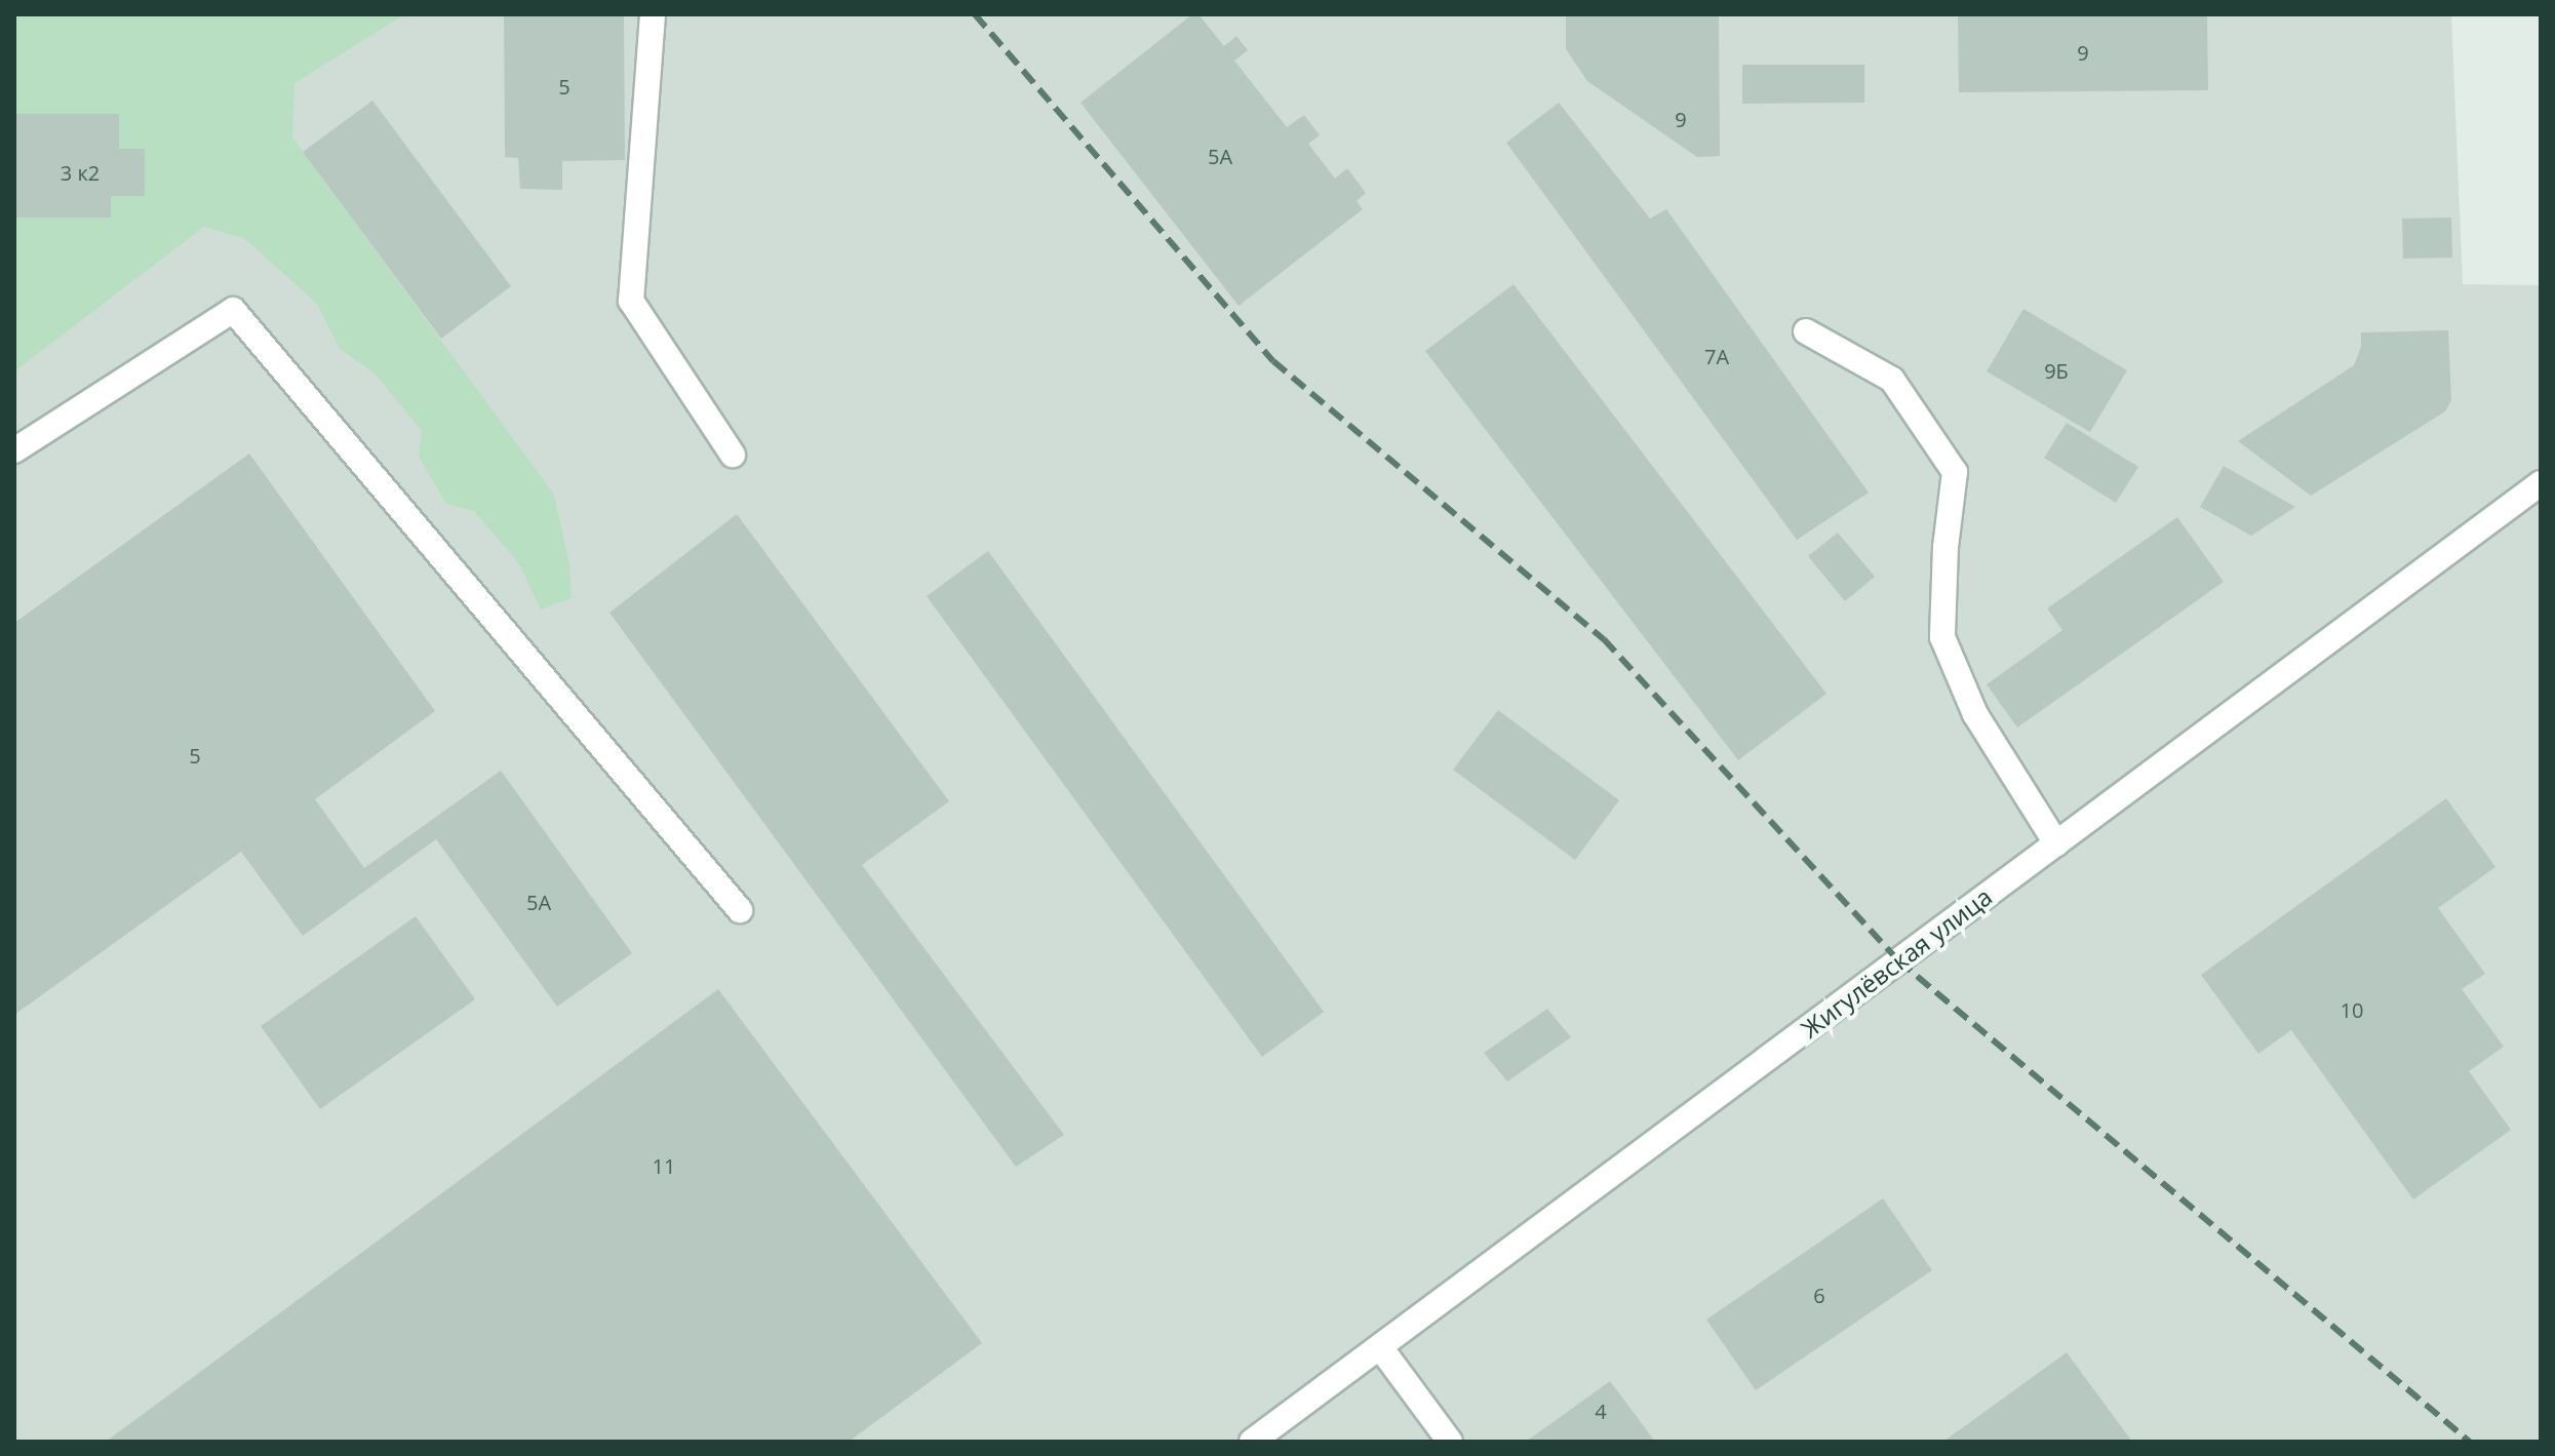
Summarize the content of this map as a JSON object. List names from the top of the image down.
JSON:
{
  "streets": {
    "street": ["Жигулёвская улица"]
  },
  "house_numbers": [
    "9",
    "5",
    "9",
    "5А",
    "3 к2",
    "7А",
    "9Б",
    "5",
    "5А",
    "10",
    "11",
    "6",
    "4"
  ]
}
